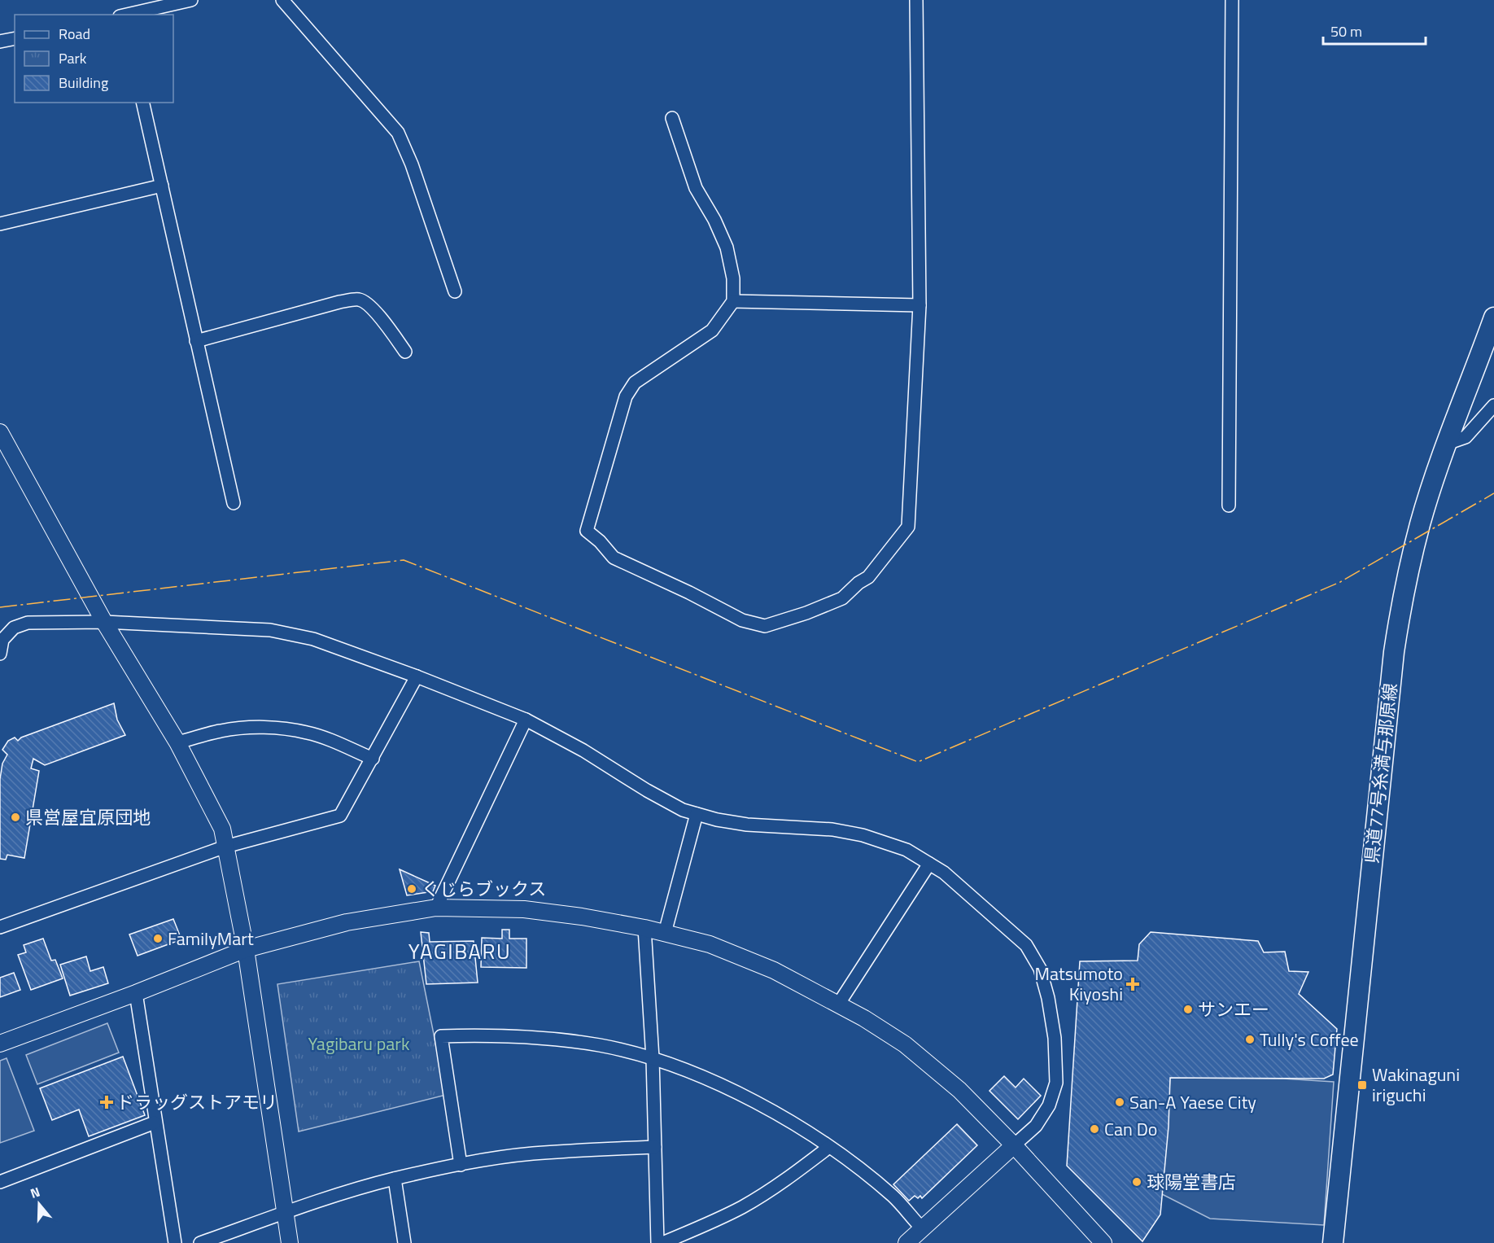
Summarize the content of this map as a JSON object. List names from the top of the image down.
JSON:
{
  "streets": {
    "main road": ["県道77号糸満与那原線"]
  },
  "districts": ["YAGIBARU"],
  "parks": ["Yagibaru park"],
  "places": {
    "other": [
      "県営屋宜原団地",
      "くじらブックス",
      "FamilyMart",
      "サンエー",
      "Tully's Coffee",
      "San-A Yaese City",
      "Can Do",
      "球陽堂書店"
    ],
    "health": ["Matsumoto Kiyoshi", "ドラッグストアモリ"],
    "transit": ["Wakinaguni iriguchi"]
  },
  "legend": ["Road", "Park", "Building"],
  "scale_bar": "50 m",
  "north": "top"
}
